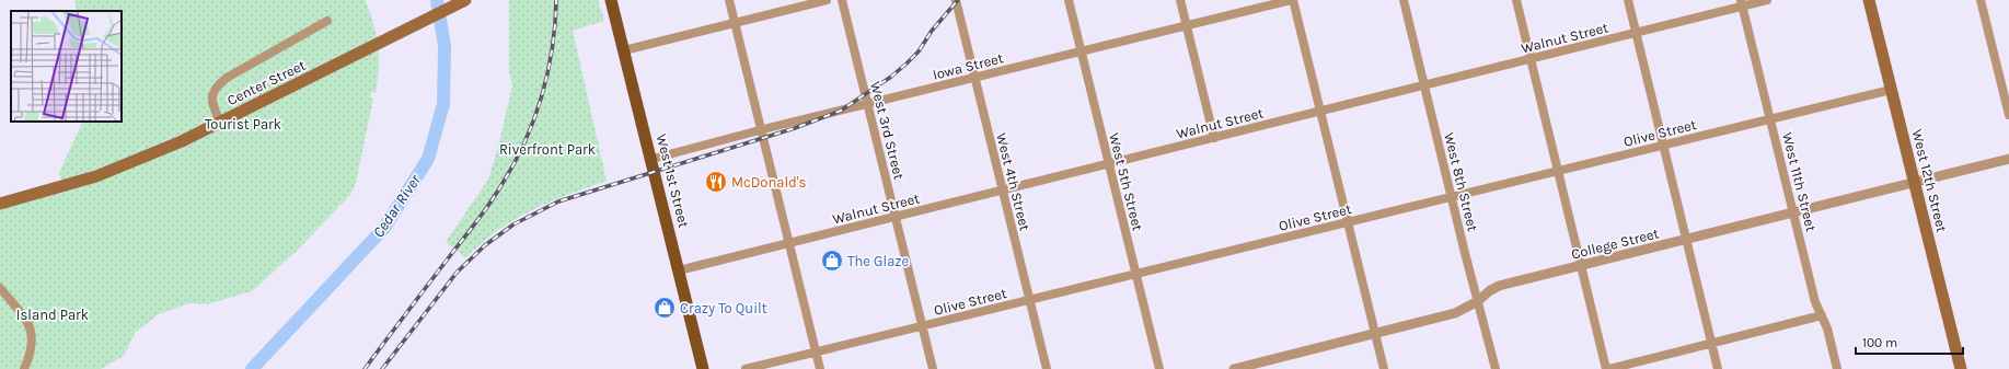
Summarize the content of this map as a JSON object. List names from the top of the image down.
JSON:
{
  "streets": {
    "main road": ["Center Street", "West 1st Street", "West 12th Street"],
    "street": [
      "Walnut Street",
      "Iowa Street",
      "West 3rd Street",
      "Olive Street",
      "West 4th Street",
      "West 5th Street",
      "West 8th Street",
      "West 11th Street",
      "College Street"
    ]
  },
  "crossings": [
    ["Walnut Street", "West 3rd Street"],
    ["Walnut Street", "West 1st Street"],
    ["Walnut Street", "West 4th Street"],
    ["Walnut Street", "West 5th Street"],
    ["Walnut Street", "West 8th Street"],
    ["Walnut Street", "West 11th Street"],
    ["Iowa Street", "West 3rd Street"],
    ["Iowa Street", "West 1st Street"],
    ["Iowa Street", "West 4th Street"],
    ["Iowa Street", "West 5th Street"],
    ["West 3rd Street", "Olive Street"],
    ["Olive Street", "West 12th Street"],
    ["Olive Street", "West 4th Street"],
    ["Olive Street", "West 5th Street"],
    ["Olive Street", "West 8th Street"],
    ["Olive Street", "West 11th Street"],
    ["West 12th Street", "College Street"],
    ["West 8th Street", "College Street"],
    ["West 11th Street", "College Street"]
  ],
  "water": ["Cedar River"],
  "parks": ["Tourist Park", "Riverfront Park", "Island Park"],
  "places": {
    "restaurant": ["McDonald's"],
    "shop": ["The Glaze", "Crazy To Quilt"]
  },
  "scale_bar": "100 m"
}
